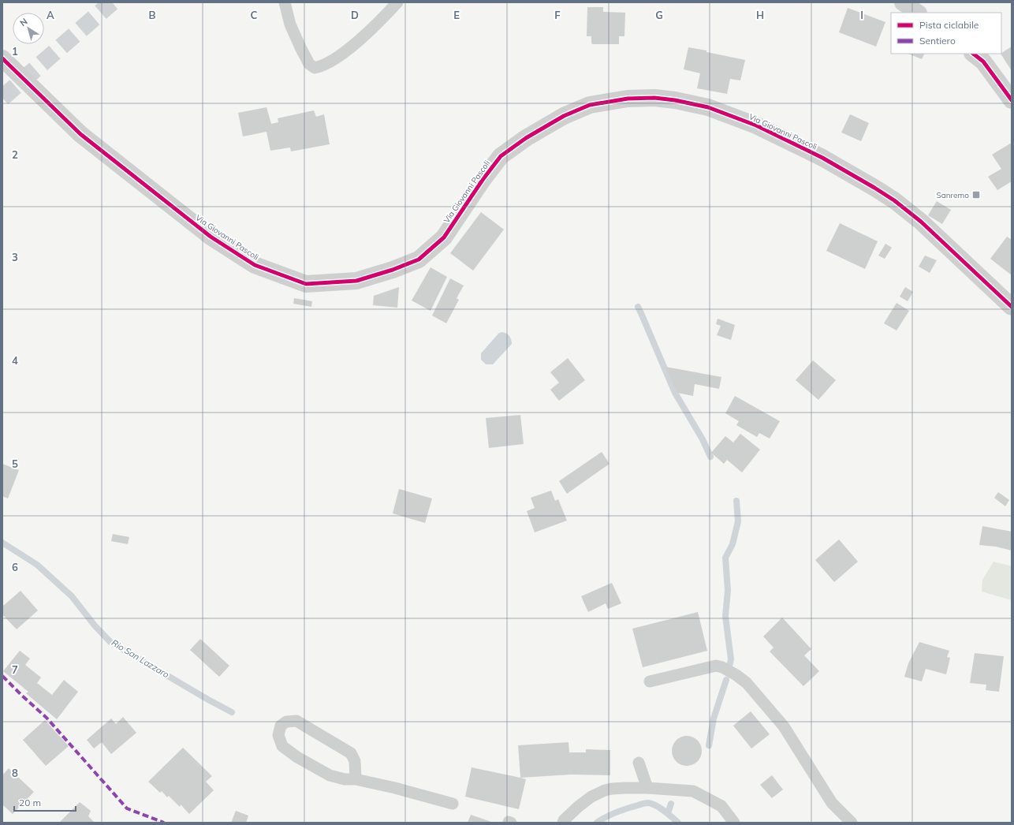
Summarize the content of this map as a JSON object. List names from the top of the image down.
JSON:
{
  "streets": {
    "street": ["Via Giovanni Pascoli"]
  },
  "water": ["Rio San Lazzaro"],
  "places": {
    "transit": ["Sanremo"]
  },
  "legend": ["Pista ciclabile", "Sentiero"],
  "scale_bar": "20 m",
  "north": "top left",
  "grid": {
    "columns": [
      "A",
      "B",
      "C",
      "D",
      "E",
      "F",
      "G",
      "H",
      "I"
    ],
    "rows": [
      "1",
      "2",
      "3",
      "4",
      "5",
      "6",
      "7",
      "8"
    ]
  }
}
